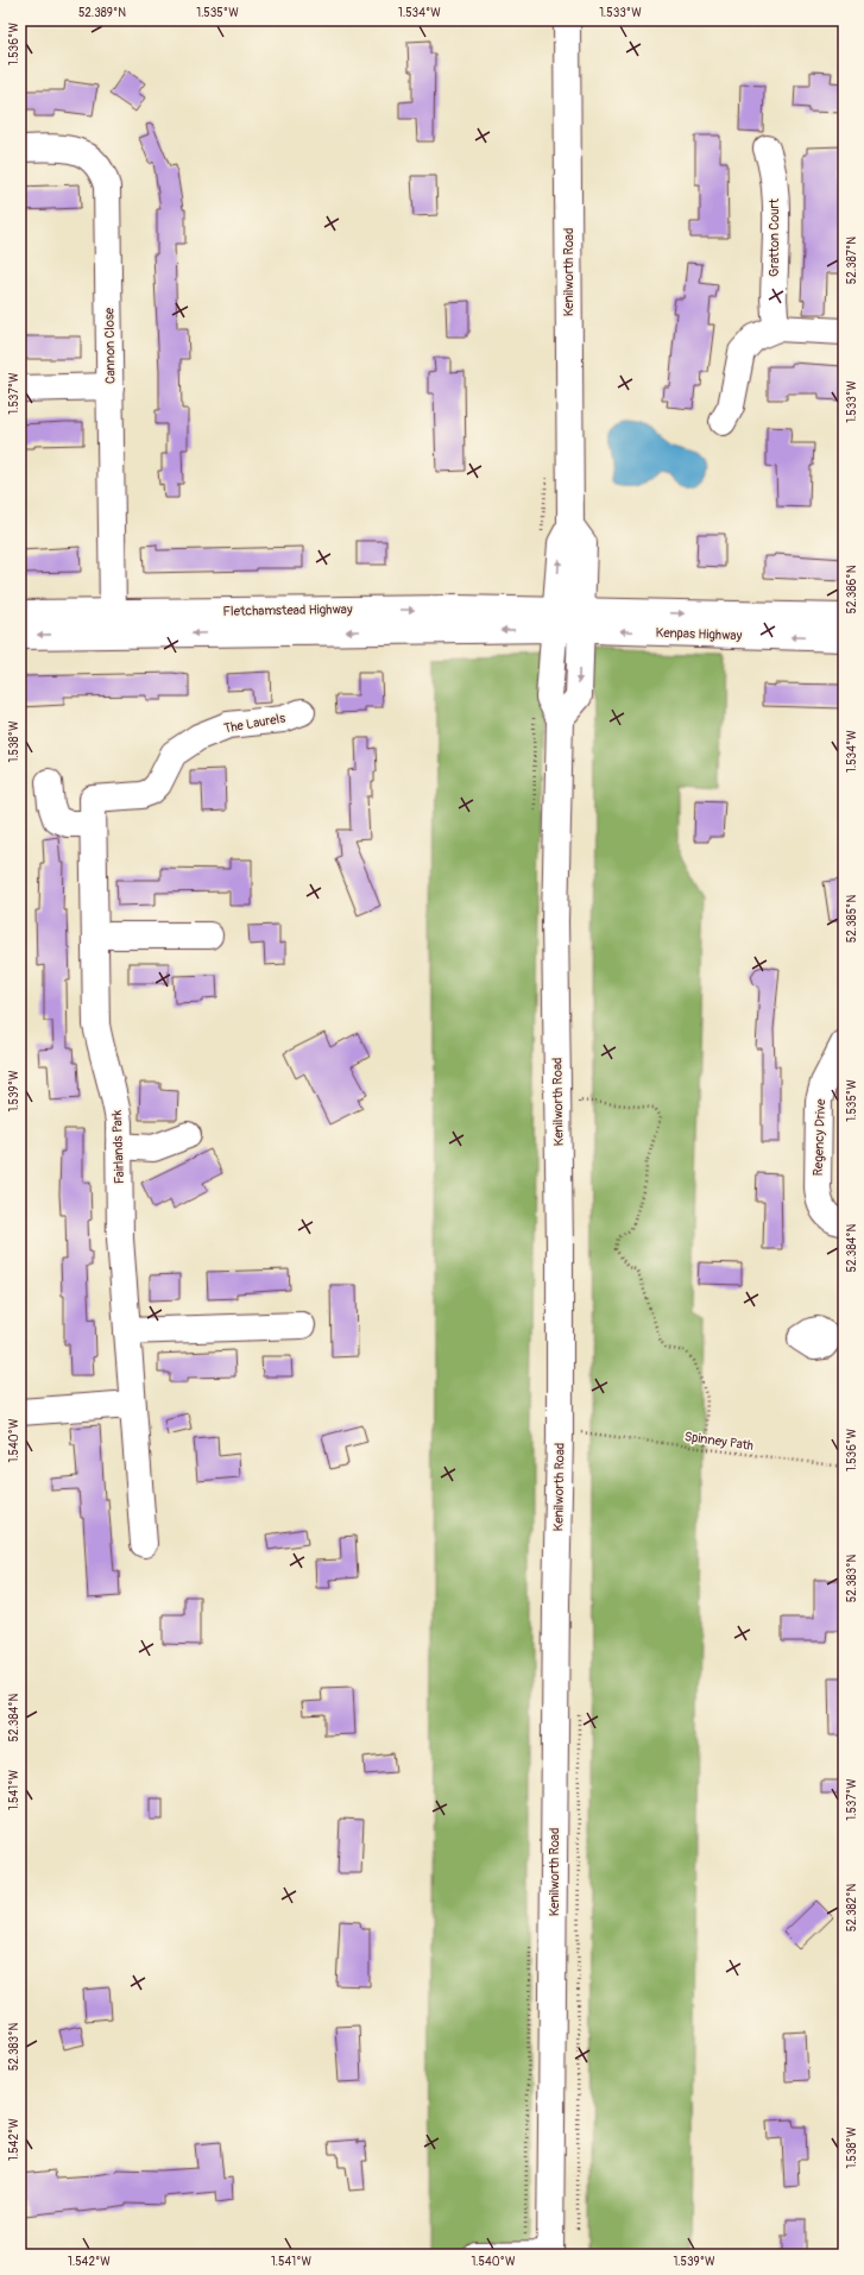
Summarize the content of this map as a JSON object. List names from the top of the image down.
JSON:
{
  "streets": {
    "main road": [
      "Gratton Court",
      "Kenilworth Road",
      "Cannon Close",
      "Fletchamstead Highway",
      "Kenpas Highway",
      "The Laurels",
      "Regency Drive",
      "Fairlands Park"
    ],
    "path": ["Spinney Path"]
  },
  "crossings": [
    ["Kenilworth Road", "Fletchamstead Highway"],
    ["Kenilworth Road", "Kenpas Highway"],
    ["Cannon Close", "Fletchamstead Highway"],
    ["Fletchamstead Highway", "Kenpas Highway"],
    ["The Laurels", "Fairlands Park"]
  ],
  "coordinates": [
    "52.389°N",
    "1.535°W",
    "1.534°W",
    "1.533°W",
    "1.536°W",
    "52.387°N",
    "1.537°W",
    "52.386°N",
    "1.538°W",
    "52.385°N",
    "1.539°W",
    "52.384°N",
    "1.540°W",
    "52.383°N",
    "1.541°W",
    "52.382°N",
    "1.542°W"
  ]
}
